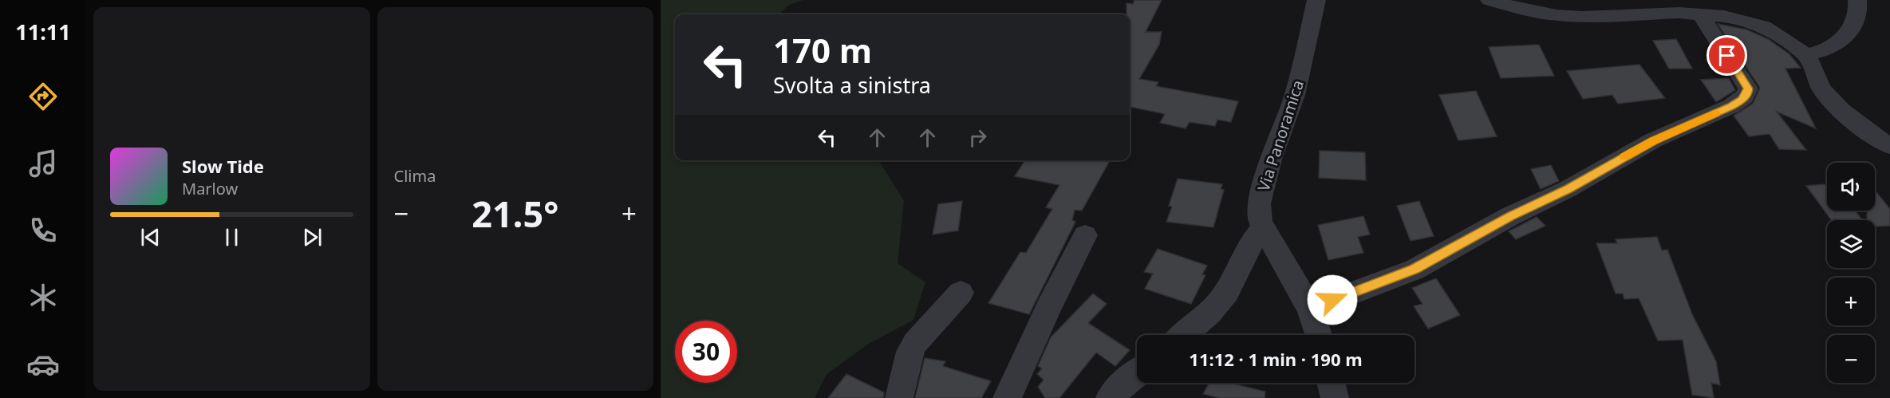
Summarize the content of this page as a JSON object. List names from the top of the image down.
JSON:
{
  "streets": {
    "street": ["Via Panoramica"]
  },
  "page": {
    "tabs": "11:11",
    "tile": "Clima",
    "turn": ["170 m", "Svolta a sinistra"],
    "song": ["Slow Tide", "Marlow"],
    "map_buttons": ["+", "−"],
    "heat": ["−", "21.5°", "+"],
    "limit": "30",
    "trip": "11:12 · 1 min · 190 m"
  }
}
